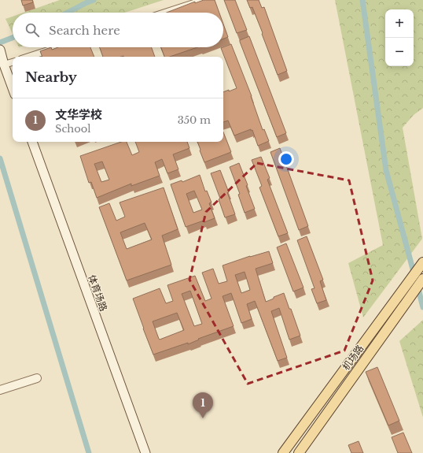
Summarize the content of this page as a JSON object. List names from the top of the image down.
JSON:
{
  "streets": {
    "main road": ["体育场路", "机场路"]
  },
  "page": {
    "map_buttons": ["+", "−"],
    "search": "Search here",
    "heading": "Nearby",
    "list": [
      {
        "mark": "1",
        "name": "文华学校",
        "note": "School",
        "value": "350 m"
      }
    ],
    "pins": "1"
  }
}
